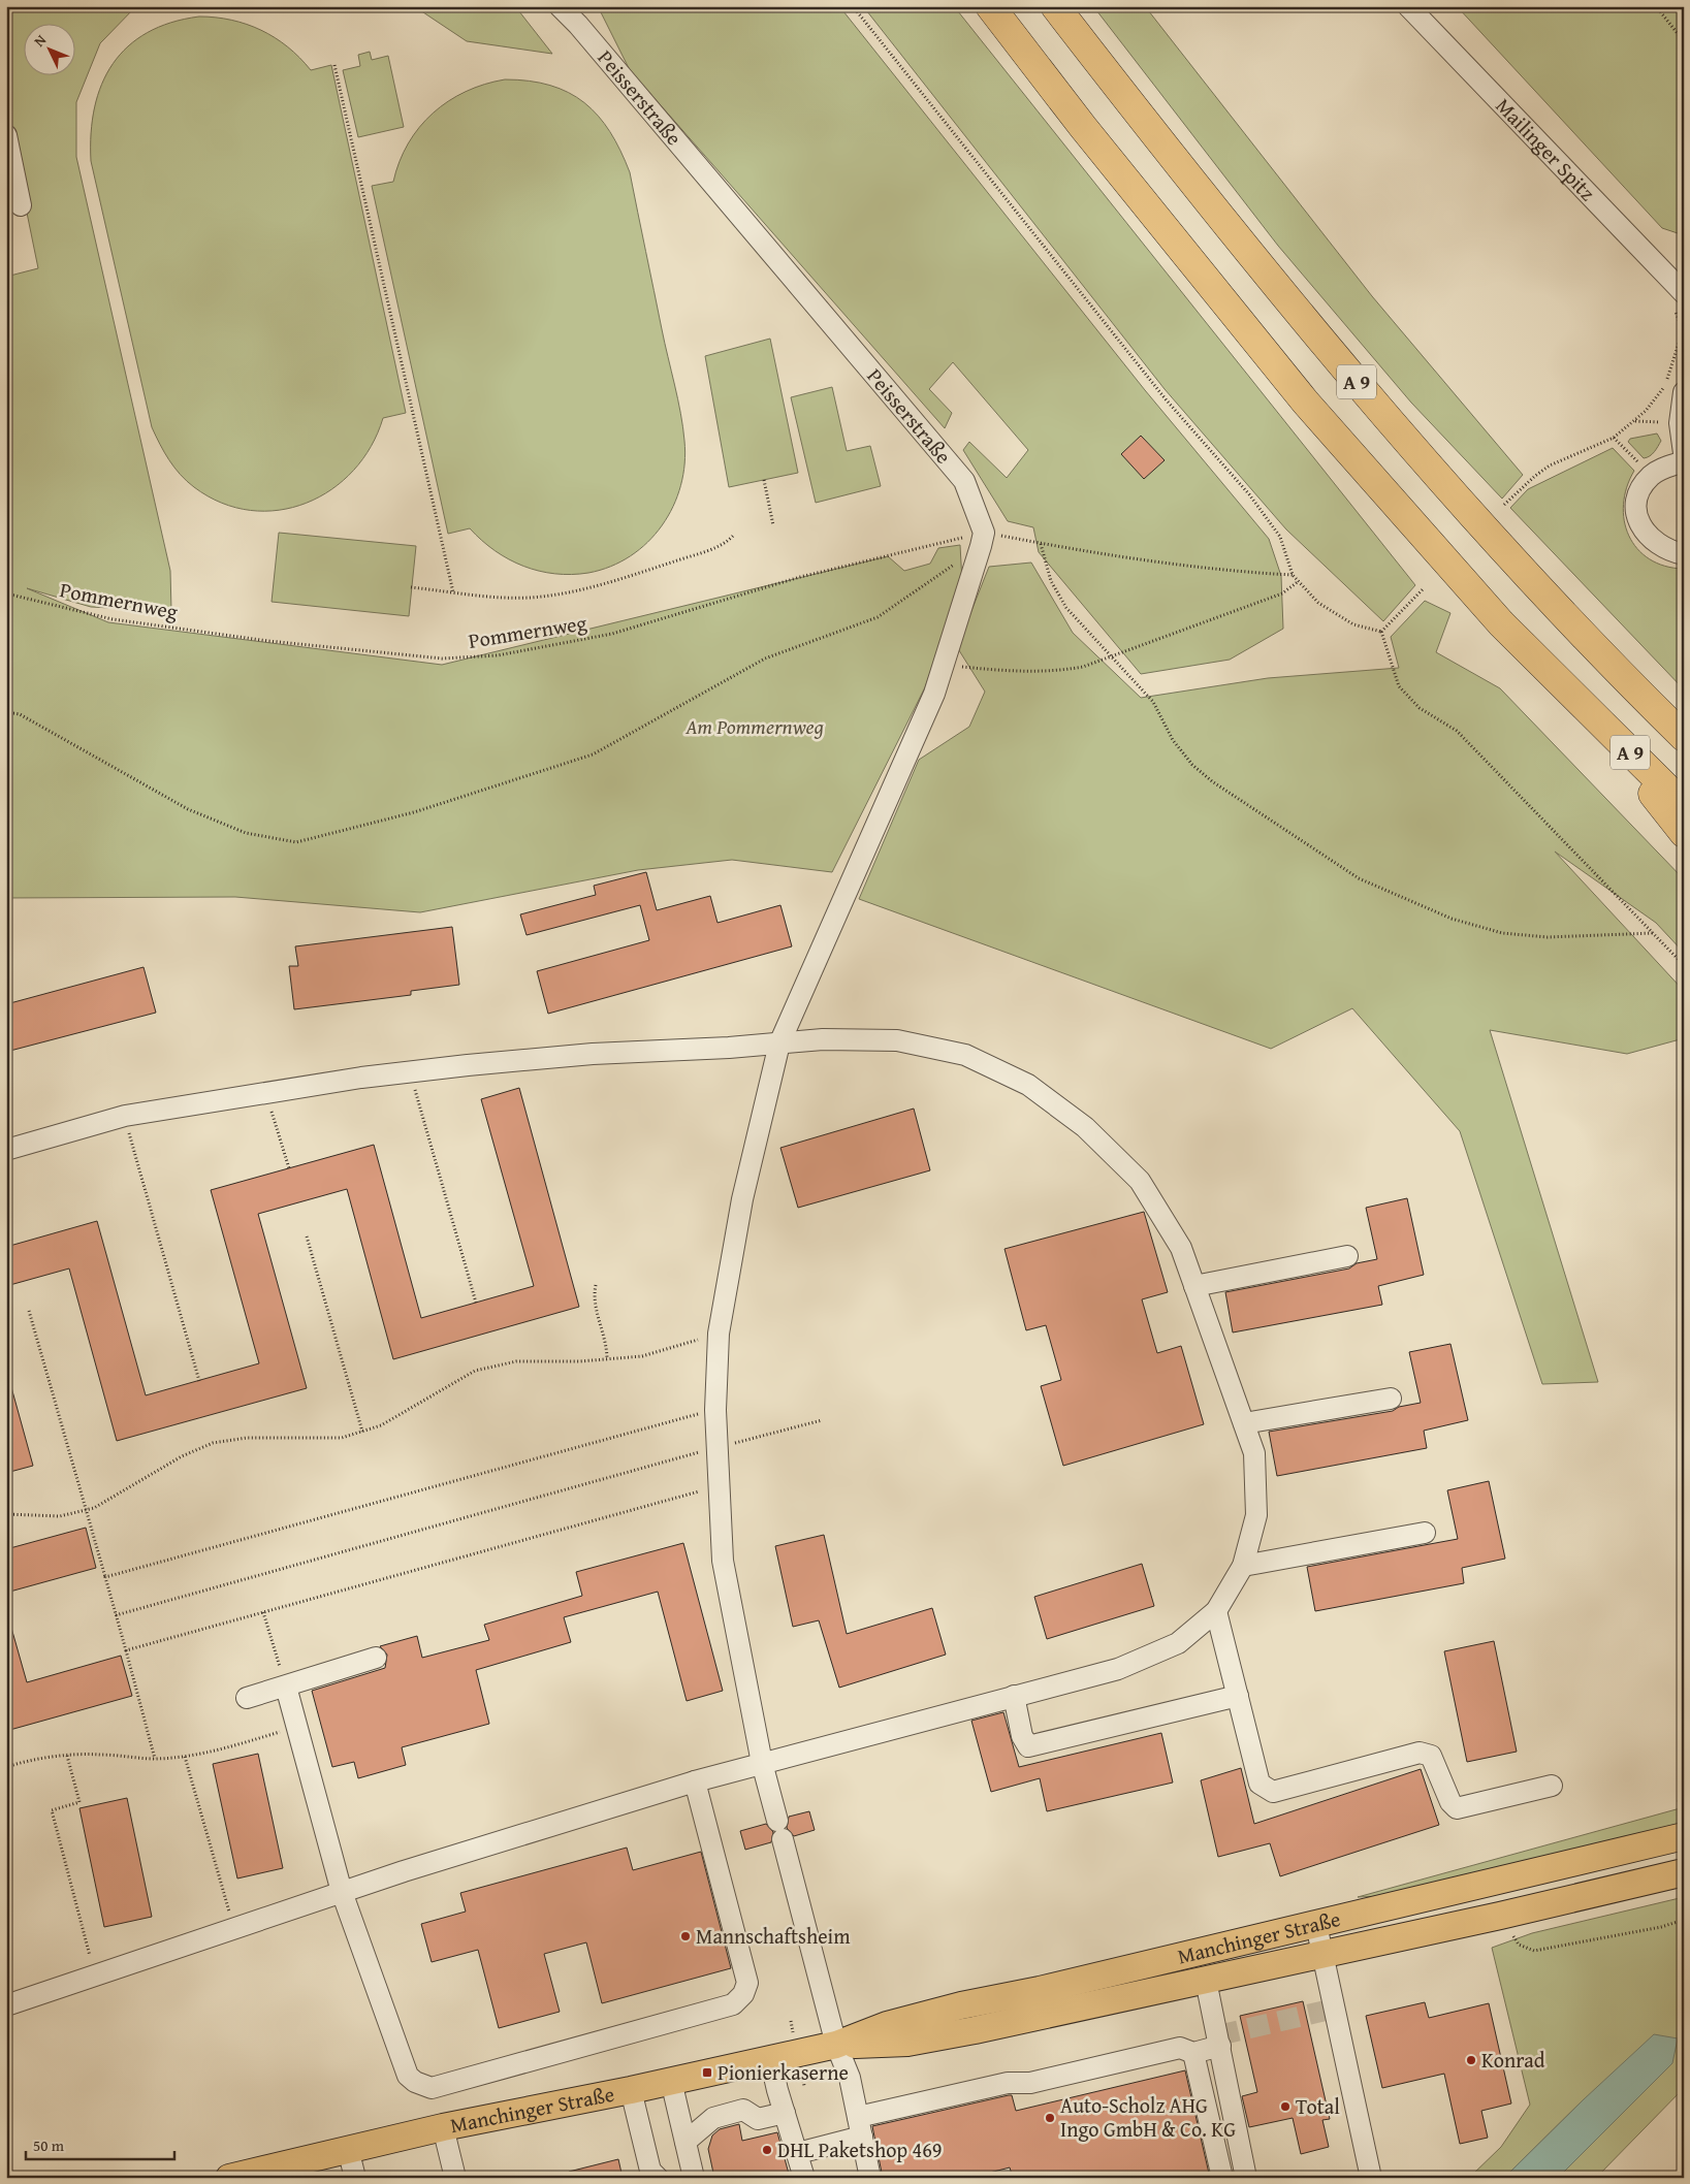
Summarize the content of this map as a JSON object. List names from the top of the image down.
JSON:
{
  "streets": {
    "highway": ["A 9"],
    "main road": ["Manchinger Straße"],
    "street": ["Peisserstraße", "Mailinger Spitz"],
    "path": ["Pommernweg"]
  },
  "crossings": [
    ["Peisserstraße", "Pommernweg"]
  ],
  "parks": ["Am Pommernweg"],
  "places": {
    "other": [
      "Mannschaftsheim",
      "Konrad",
      "Total",
      "Auto-Scholz AHG Ingo GmbH & Co. KG",
      "DHL Paketshop 469"
    ],
    "transit": ["Pionierkaserne"]
  },
  "scale_bar": "50 m",
  "north": "top left"
}
